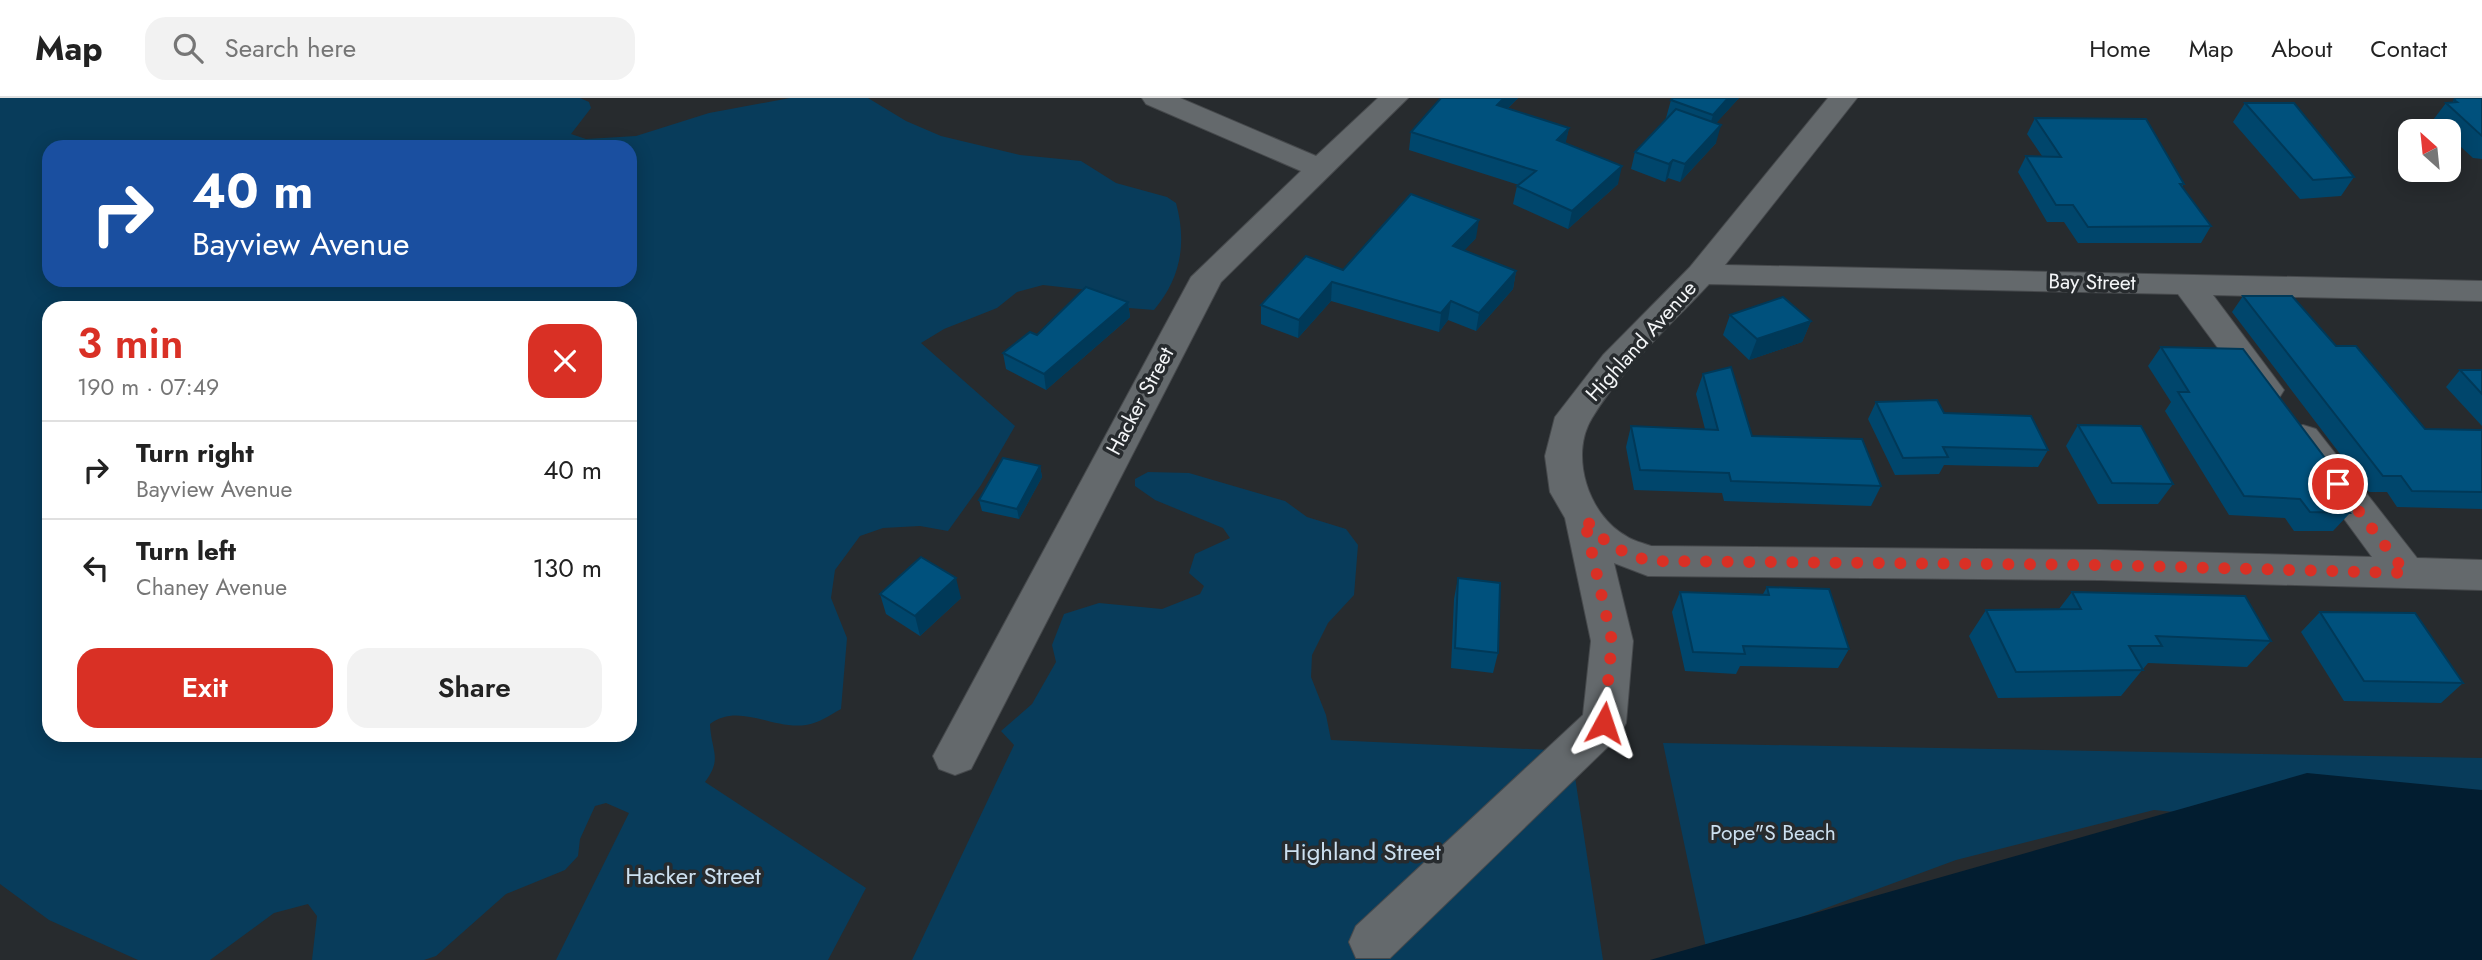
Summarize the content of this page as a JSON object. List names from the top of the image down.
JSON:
{
  "streets": {
    "street": ["Bay Street", "Highland Avenue", "Hacker Street"]
  },
  "crossings": [
    ["Bay Street", "Highland Avenue"]
  ],
  "parks": ["Pope\"S Beach", "Highland Street", "Hacker Street"],
  "north": "top left",
  "page": {
    "header": "Map",
    "search": "Search here",
    "nav": [
      "Home",
      "Map",
      "About",
      "Contact"
    ],
    "turn": ["40 m", "Bayview Avenue"],
    "heading": ["3 min", "190 m · 07:49"],
    "list": [
      {
        "name": "Turn right",
        "note": "Bayview Avenue",
        "value": "40 m"
      },
      {
        "name": "Turn left",
        "note": "Chaney Avenue",
        "value": "130 m"
      }
    ],
    "buttons": ["Exit", "Share"]
  }
}
